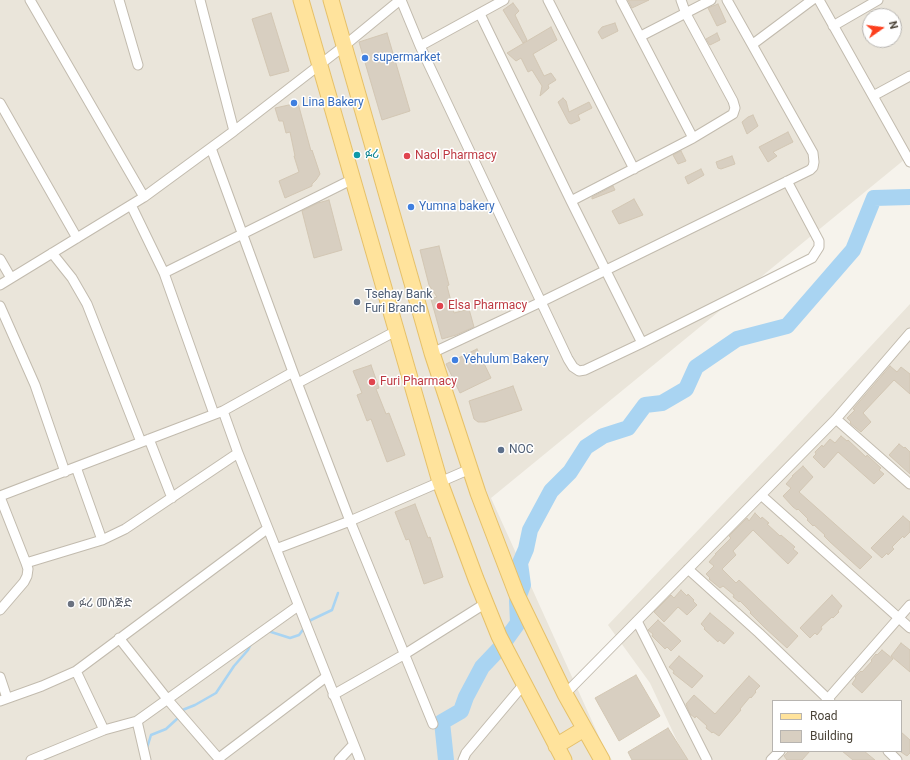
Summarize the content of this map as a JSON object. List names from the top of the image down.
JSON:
{
  "places": [
    "supermarket",
    "Lina Bakery",
    "ፉሪ",
    "Naol Pharmacy",
    "Yumna bakery",
    "Tsehay Bank Furi Branch",
    "Elsa Pharmacy",
    "Yehulum Bakery",
    "Furi Pharmacy",
    "NOC",
    "ፉሪ መስጅድ"
  ],
  "legend": ["Road", "Building"],
  "north": "right"
}
